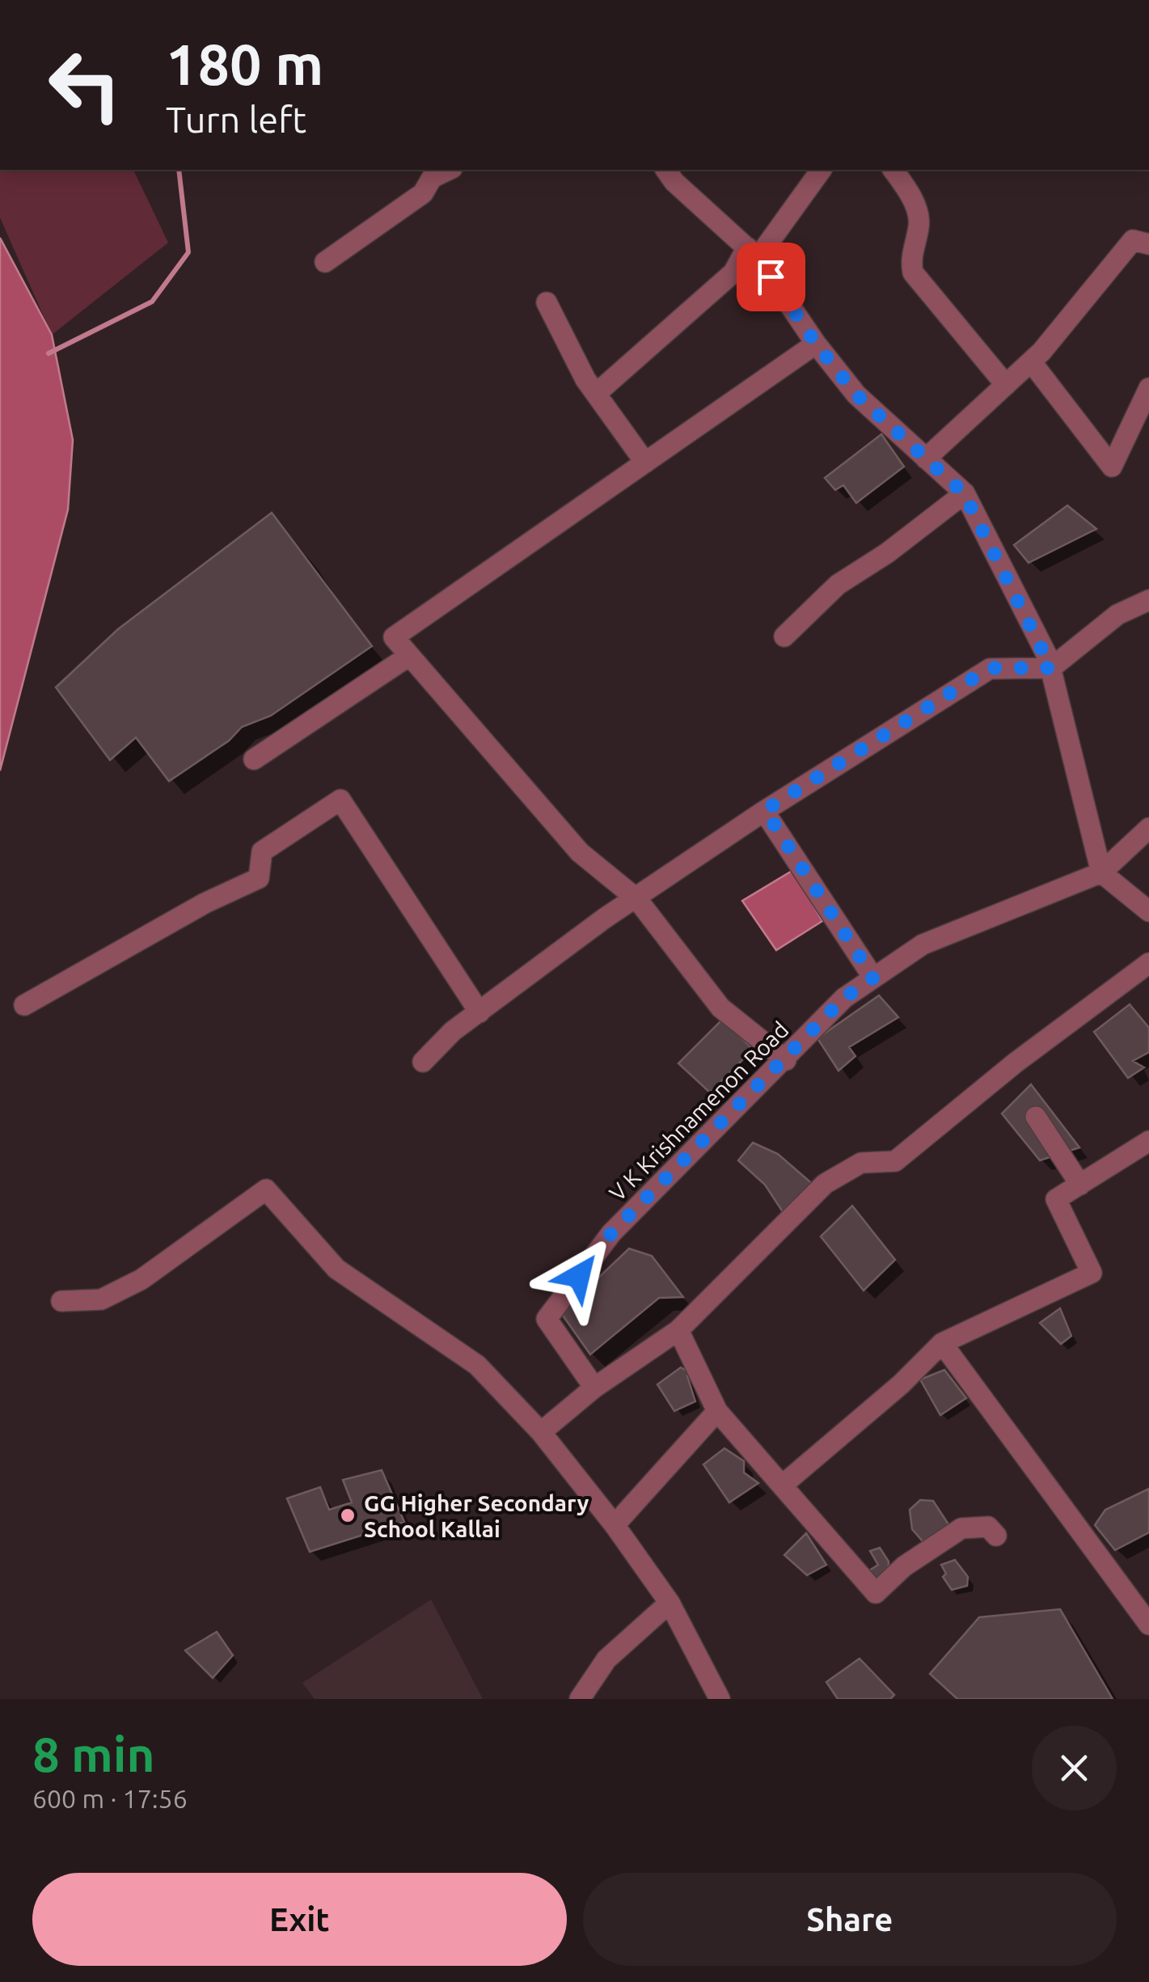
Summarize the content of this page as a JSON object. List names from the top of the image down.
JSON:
{
  "streets": {
    "street": ["V K Krishnamenon Road"]
  },
  "places": ["GG Higher Secondary School Kallai"],
  "page": {
    "turn": ["180 m", "Turn left"],
    "heading": ["8 min", "600 m · 17:56"],
    "buttons": ["Exit", "Share"]
  }
}
